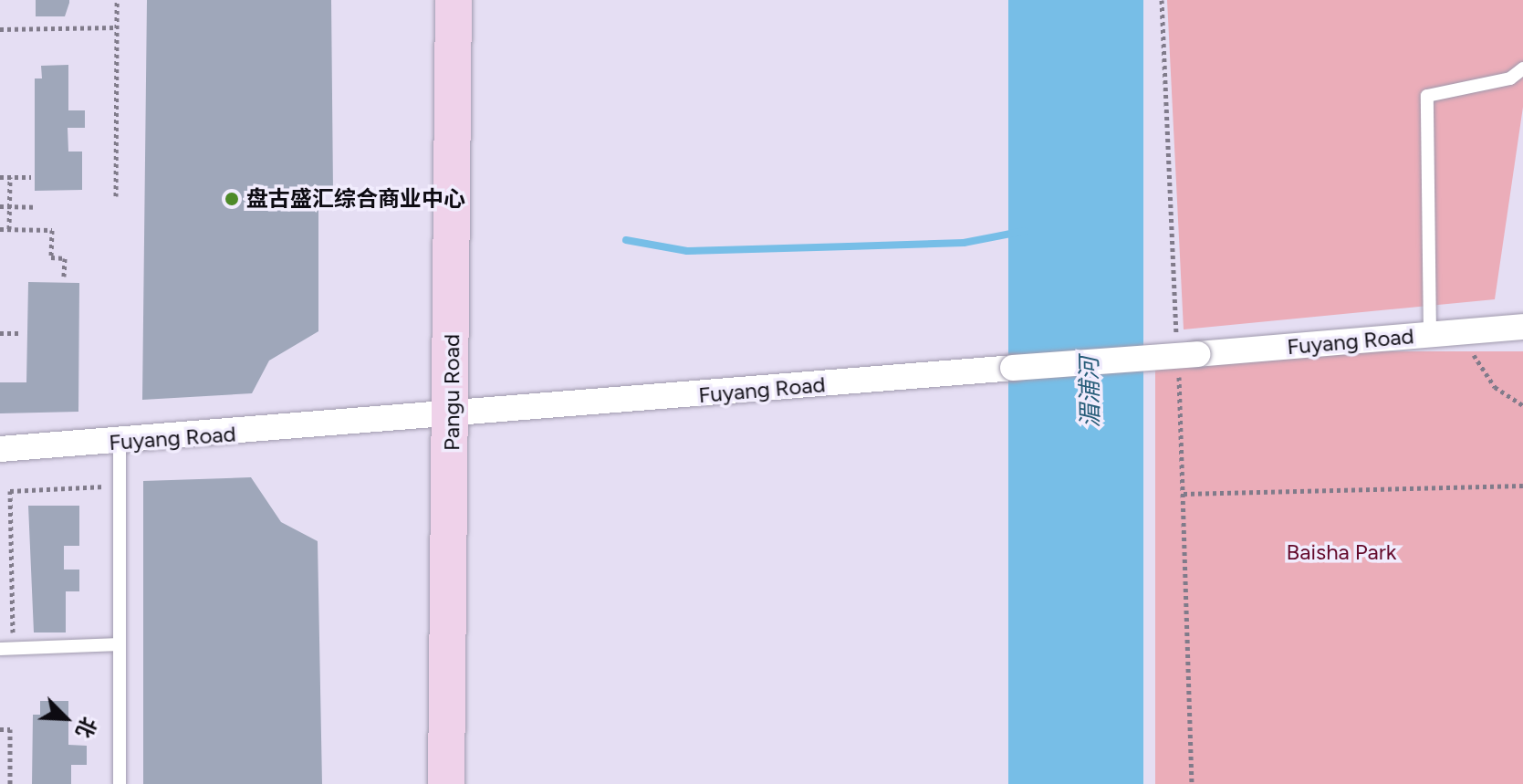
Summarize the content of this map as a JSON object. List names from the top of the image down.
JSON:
{
  "streets": {
    "street": ["Fuyang Road", "Pangu Road"]
  },
  "crossings": [
    ["Fuyang Road", "Pangu Road"]
  ],
  "water": ["湄浦河"],
  "parks": ["Baisha Park"],
  "places": ["盘古盛汇综合商业中心"],
  "north": "bottom right"
}
